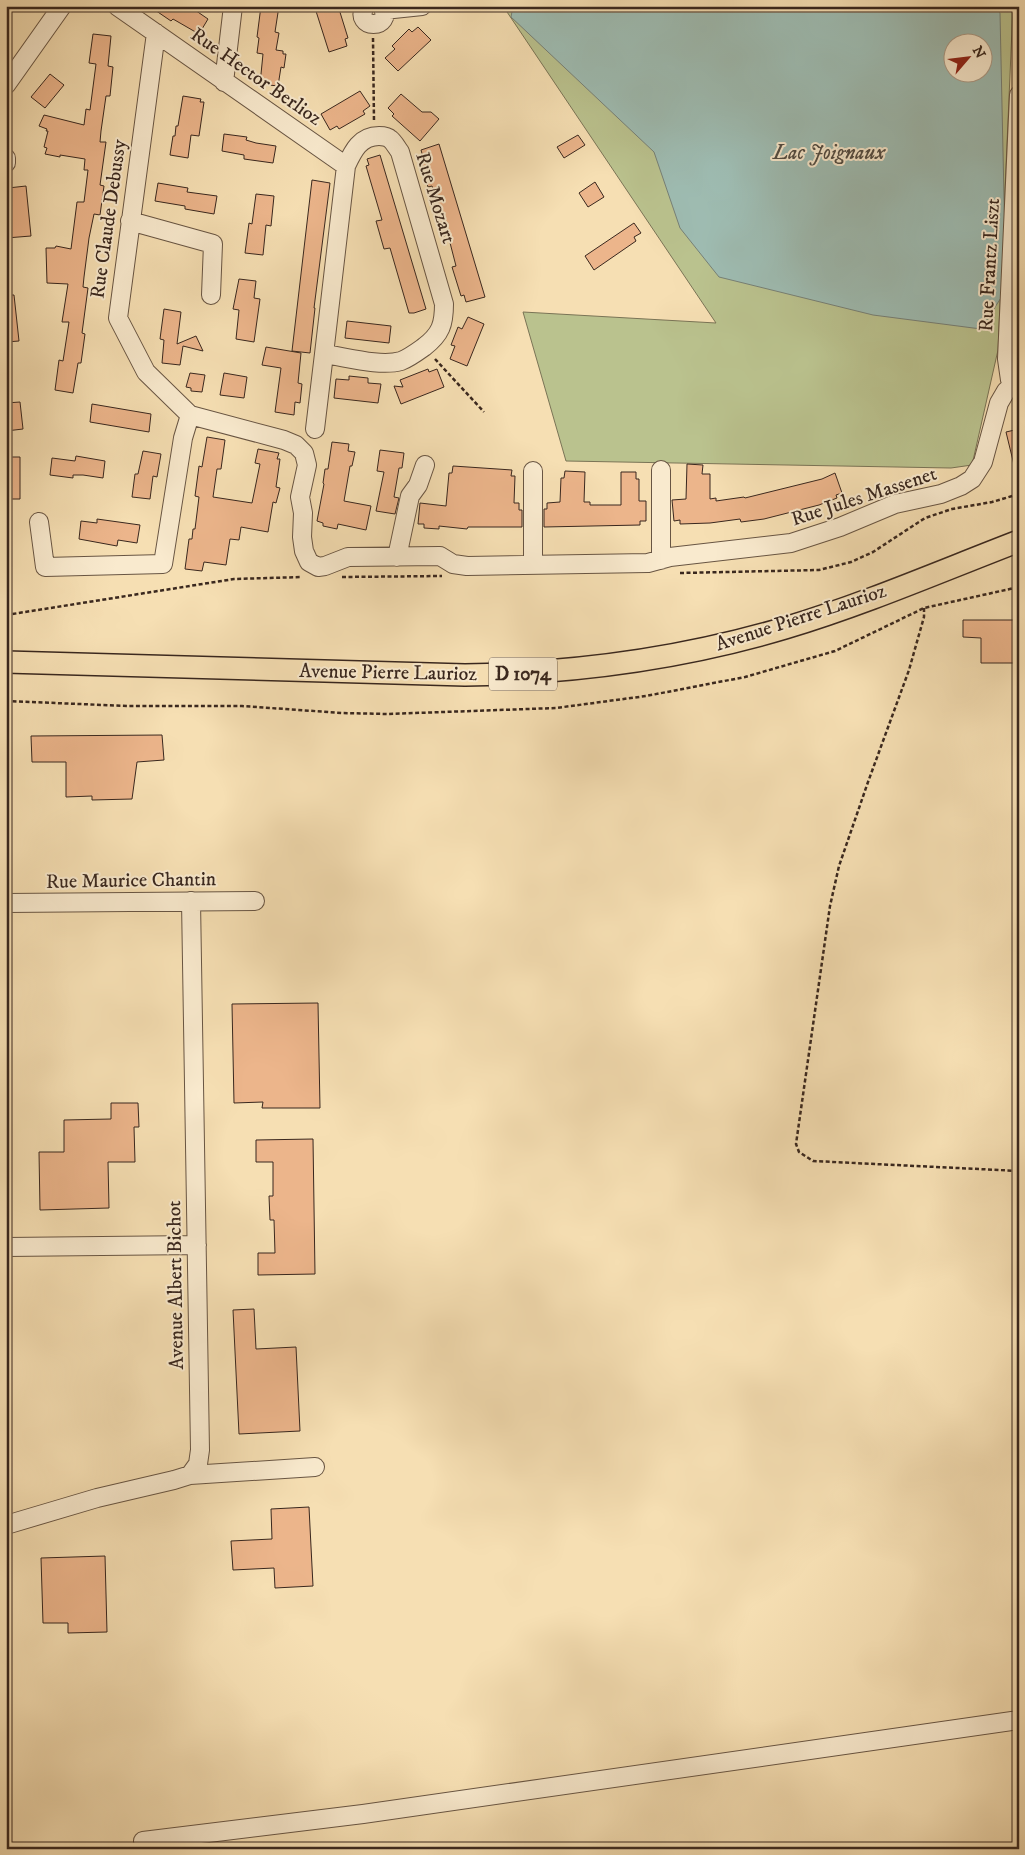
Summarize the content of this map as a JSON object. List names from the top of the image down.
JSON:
{
  "streets": {
    "main road": ["Avenue Pierre Laurioz", "D 1074"],
    "street": [
      "Rue Hector Berlioz",
      "Rue Mozart",
      "Rue Claude Debussy",
      "Rue Frantz Liszt",
      "Rue Jules Massenet",
      "Rue Maurice Chantin",
      "Avenue Albert Bichot"
    ]
  },
  "crossings": [
    ["Rue Hector Berlioz", "Rue Claude Debussy"],
    ["Rue Claude Debussy", "Rue Jules Massenet"],
    ["Rue Frantz Liszt", "Rue Jules Massenet"],
    ["Rue Maurice Chantin", "Avenue Albert Bichot"]
  ],
  "water": ["Lac Joignaux"],
  "north": "top right"
}
